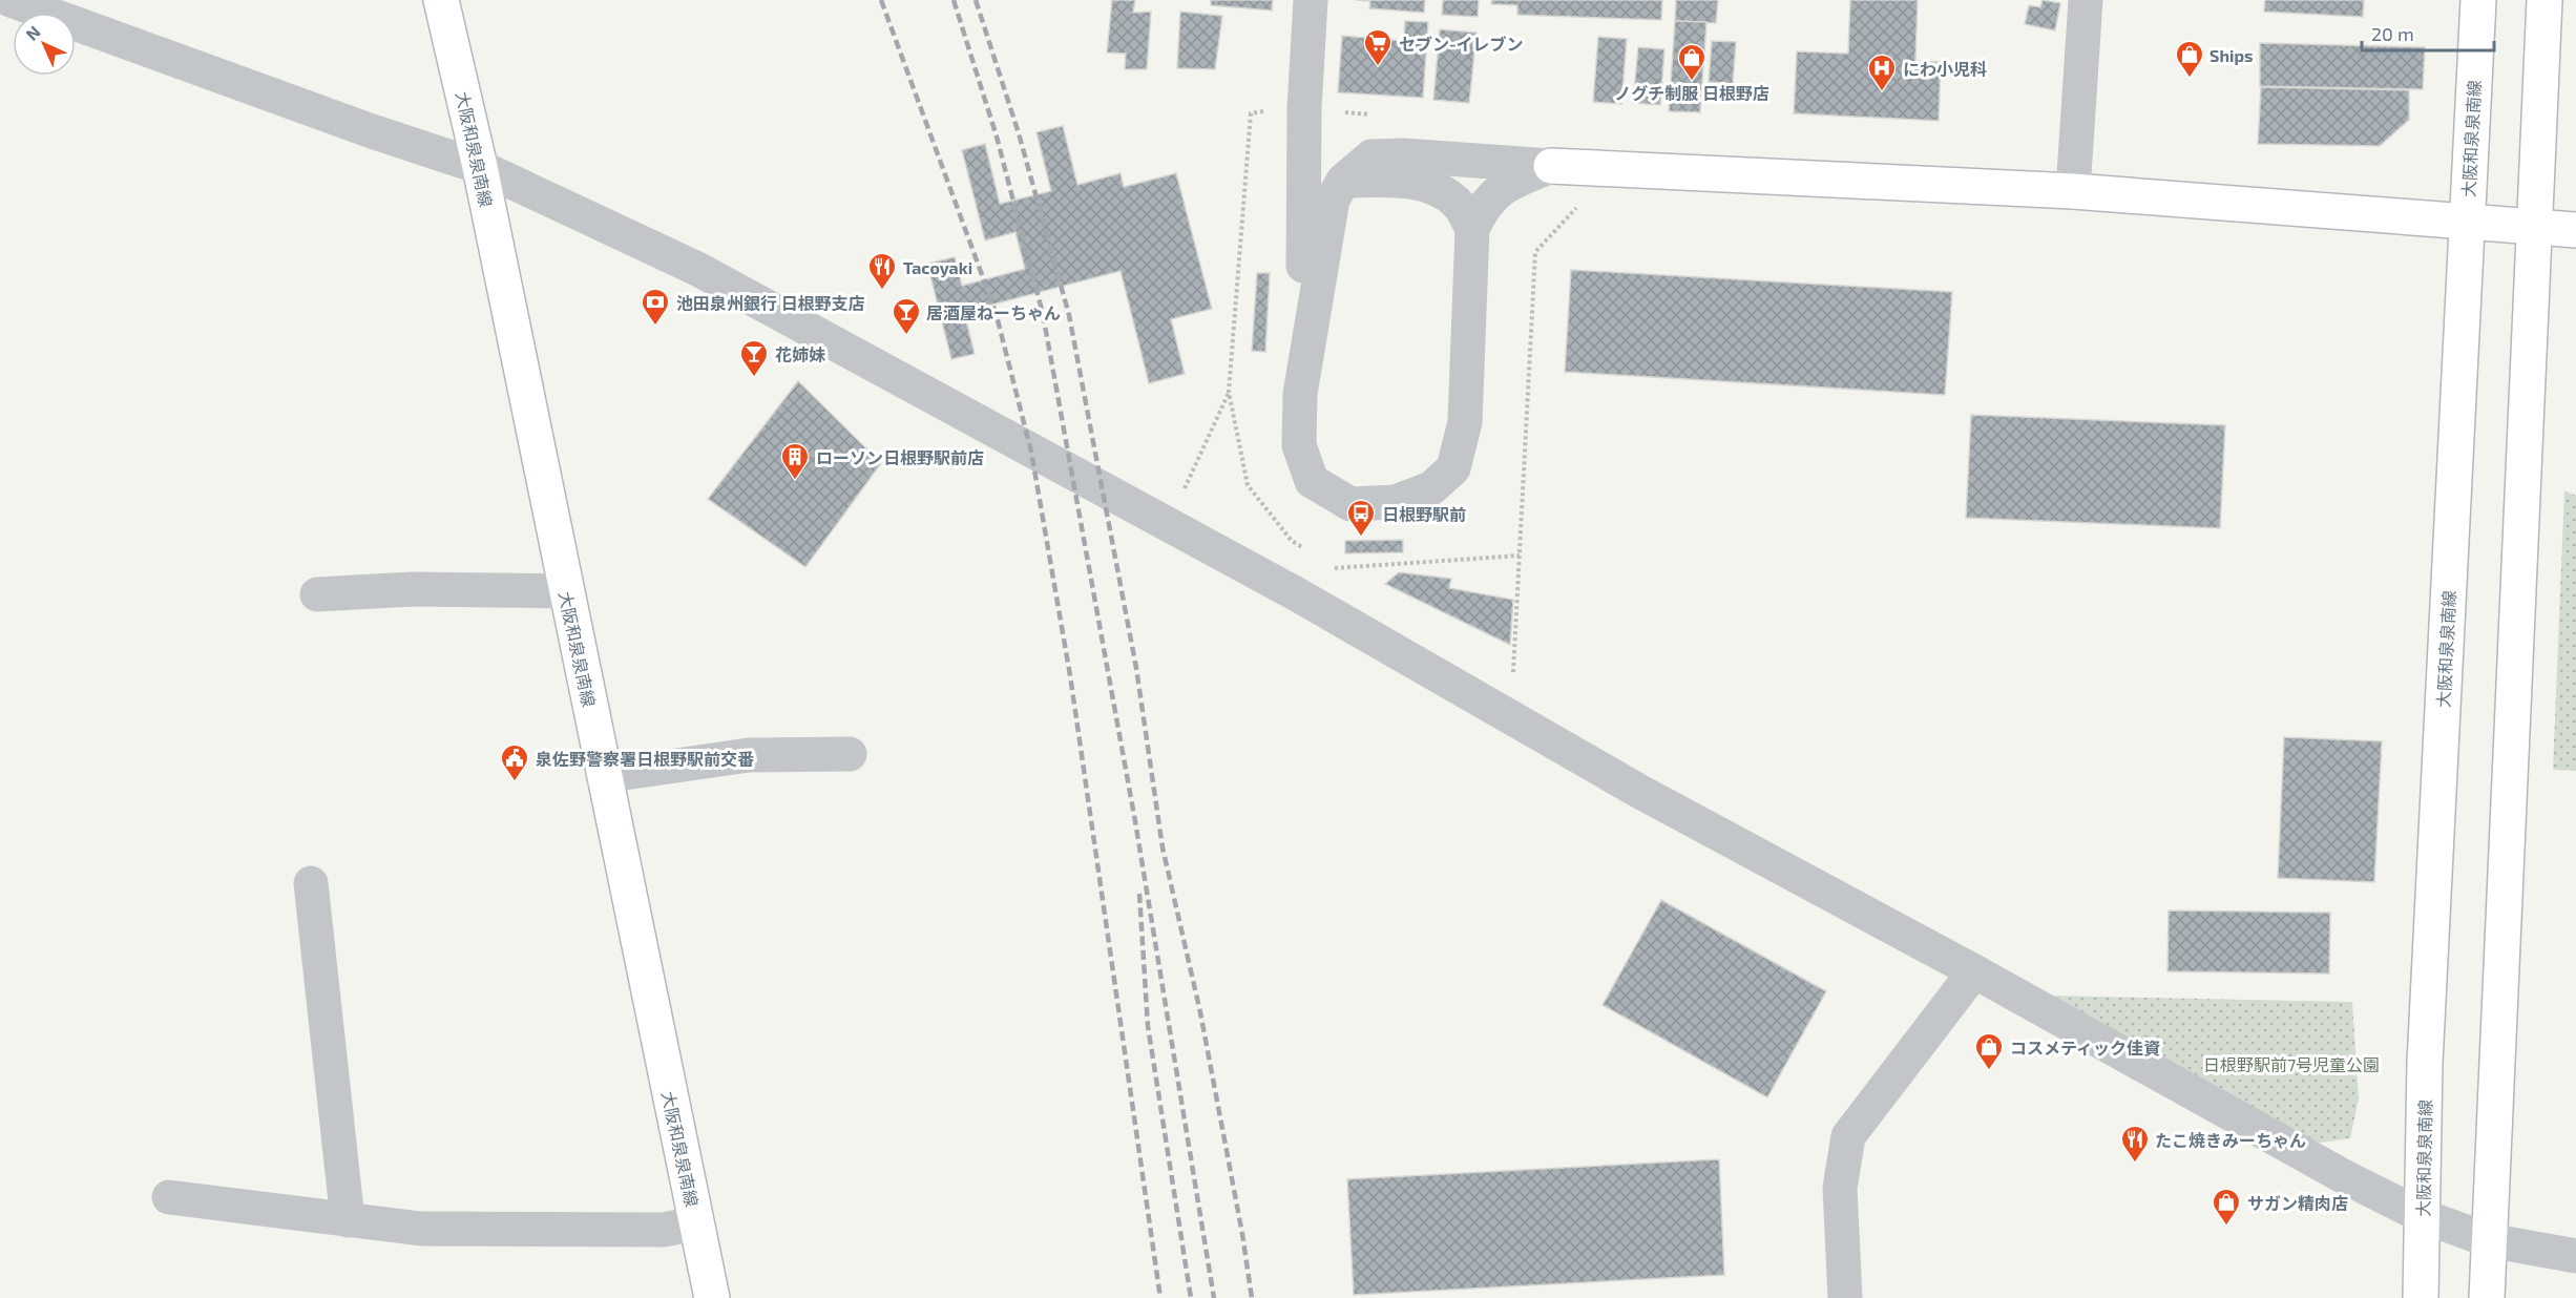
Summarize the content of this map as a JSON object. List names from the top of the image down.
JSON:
{
  "streets": {
    "main road": ["大阪和泉泉南線"]
  },
  "parks": ["日根野駅前7号児童公園"],
  "places": {
    "supermarket": ["セブン-イレブン"],
    "shop": [
      "Ships",
      "ノグチ制服 日根野店",
      "コスメティック佳資",
      "サガン精肉店"
    ],
    "hospital": ["にわ小児科"],
    "restaurant": ["Tacoyaki", "たこ焼きみーちゃん"],
    "bank": ["池田泉州銀行 日根野支店"],
    "bar": ["居酒屋ねーちゃん", "花姉妹"],
    "building": ["ローソン日根野駅前店"],
    "bus stop": ["日根野駅前"],
    "public building": ["泉佐野警察署日根野駅前交番"]
  },
  "scale_bar": "20 m",
  "north": "top left"
}
